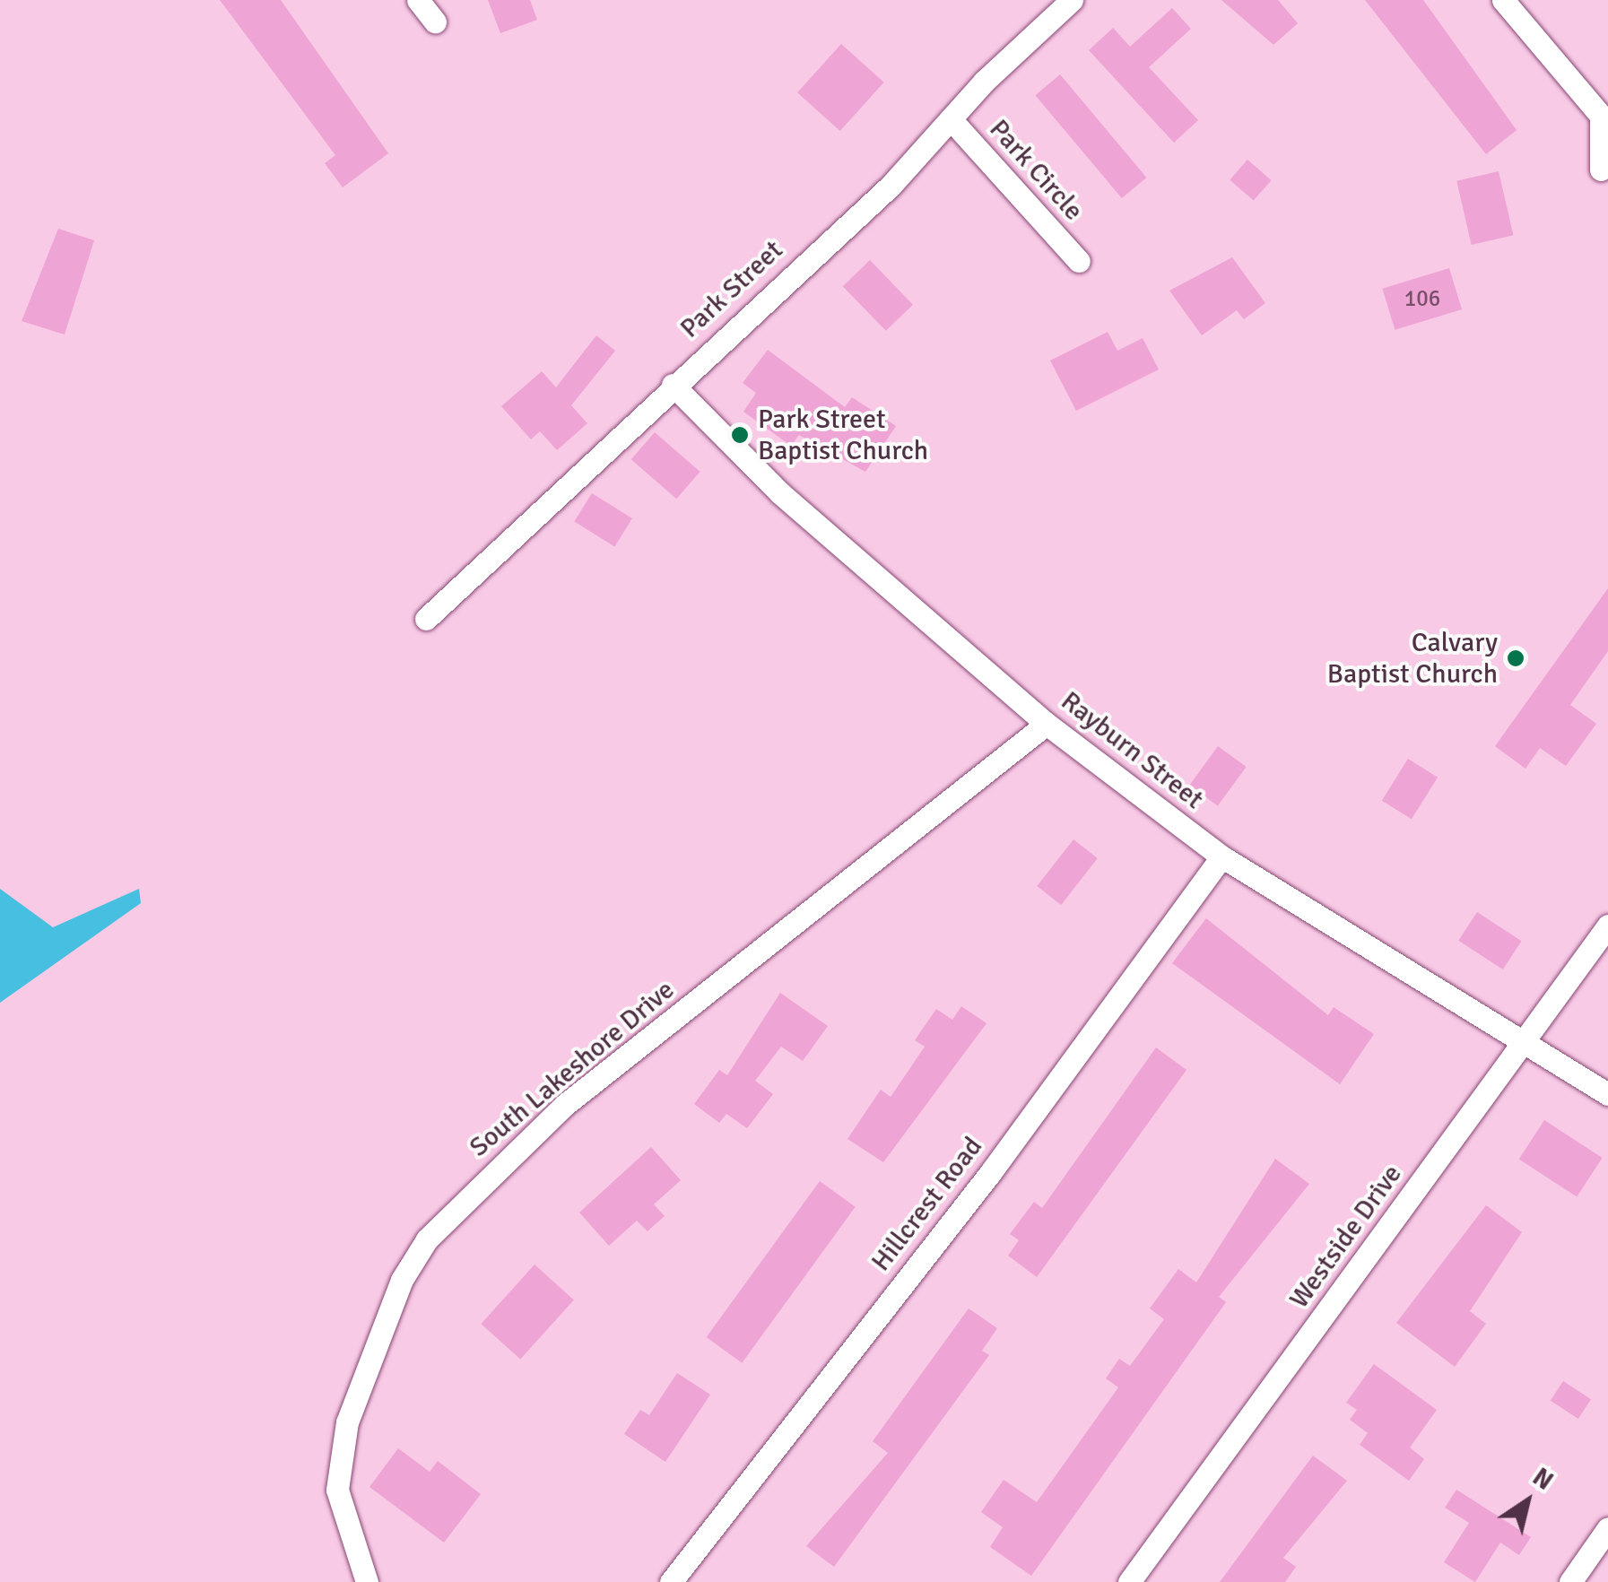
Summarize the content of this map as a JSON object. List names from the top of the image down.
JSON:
{
  "streets": {
    "street": [
      "Park Circle",
      "Park Street",
      "Rayburn Street",
      "South Lakeshore Drive",
      "Hillcrest Road",
      "Westside Drive"
    ]
  },
  "crossings": [
    ["Park Circle", "Park Street"],
    ["Park Street", "Rayburn Street"],
    ["Rayburn Street", "South Lakeshore Drive"],
    ["Rayburn Street", "Hillcrest Road"],
    ["Rayburn Street", "Westside Drive"]
  ],
  "places": ["Park Street Baptist Church", "Calvary Baptist Church"],
  "house_numbers": ["106"],
  "north": "top right"
}
